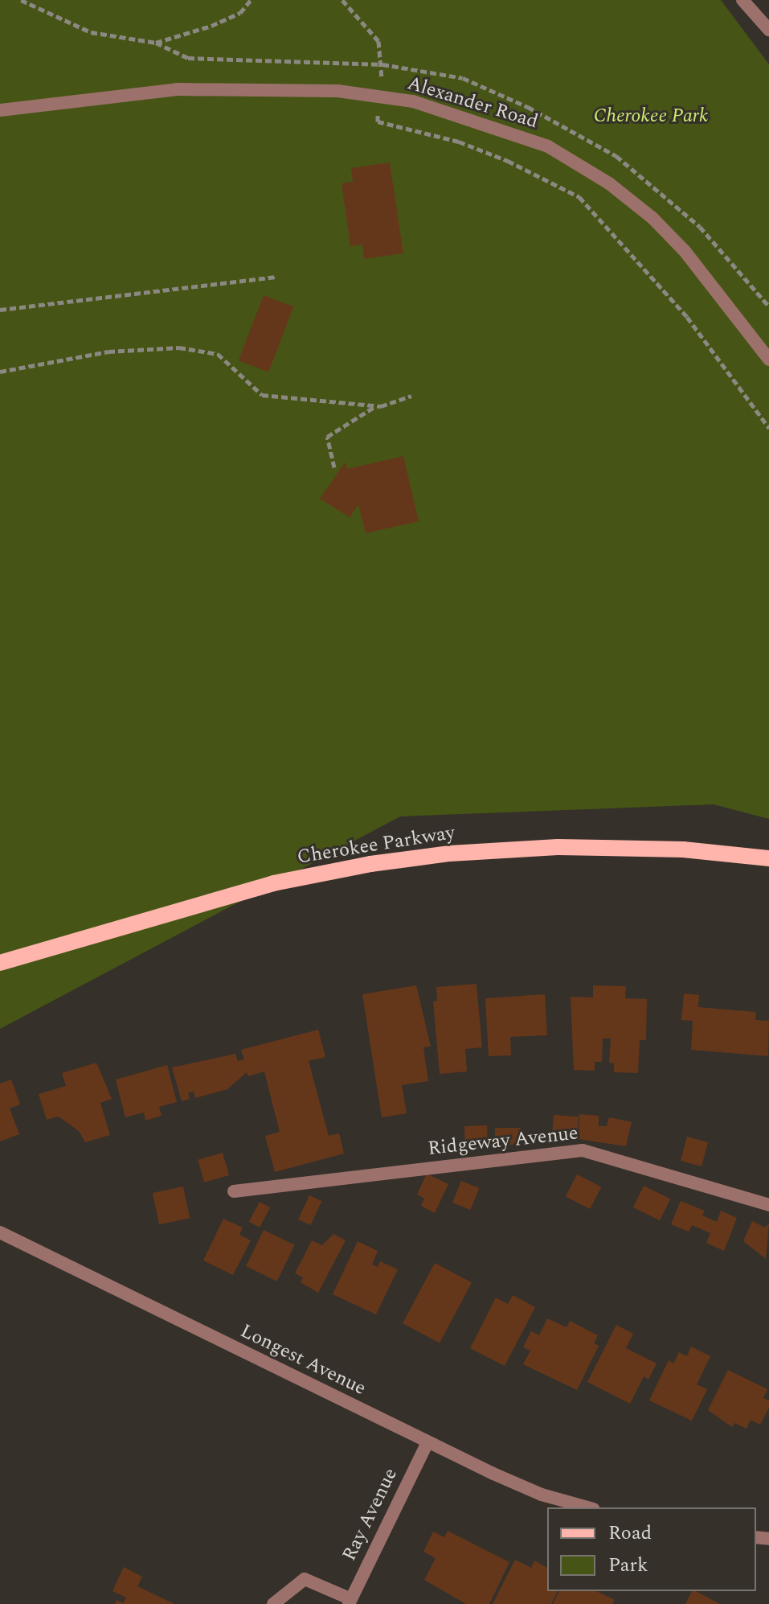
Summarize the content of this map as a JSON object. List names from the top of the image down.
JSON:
{
  "streets": {
    "main road": ["Cherokee Parkway"],
    "street": [
      "Alexander Road",
      "Ridgeway Avenue",
      "Longest Avenue",
      "Ray Avenue"
    ]
  },
  "crossings": [
    ["Longest Avenue", "Ray Avenue"]
  ],
  "parks": ["Cherokee Park"],
  "legend": ["Road", "Park"]
}
